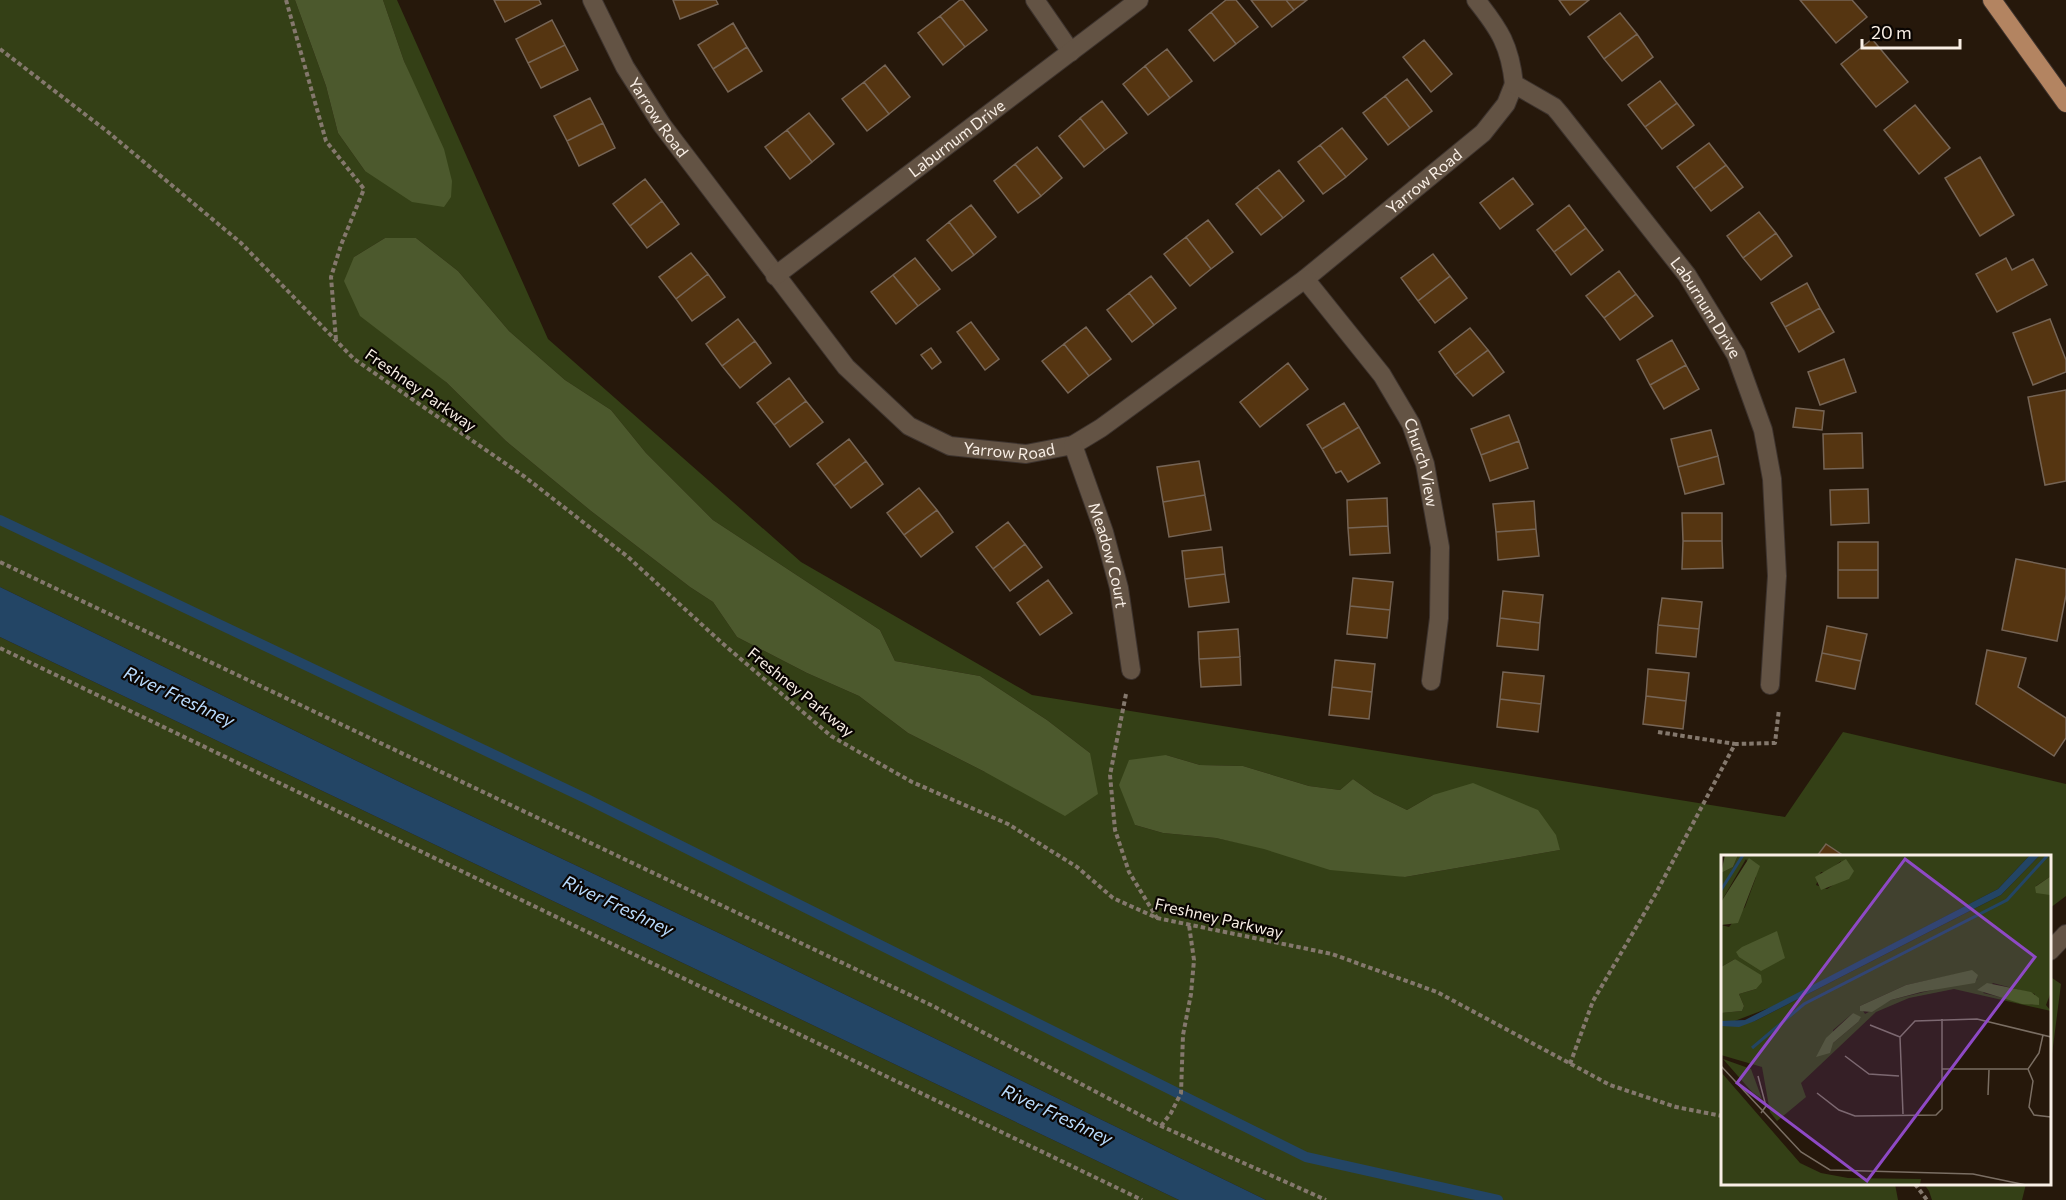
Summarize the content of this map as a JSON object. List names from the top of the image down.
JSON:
{
  "streets": {
    "street": [
      "Yarrow Road",
      "Laburnum Drive",
      "Church View",
      "Meadow Court"
    ],
    "path": ["Freshney Parkway"]
  },
  "crossings": [
    ["Yarrow Road", "Laburnum Drive"],
    ["Yarrow Road", "Church View"],
    ["Yarrow Road", "Meadow Court"]
  ],
  "water": ["River Freshney"],
  "scale_bar": "20 m"
}
